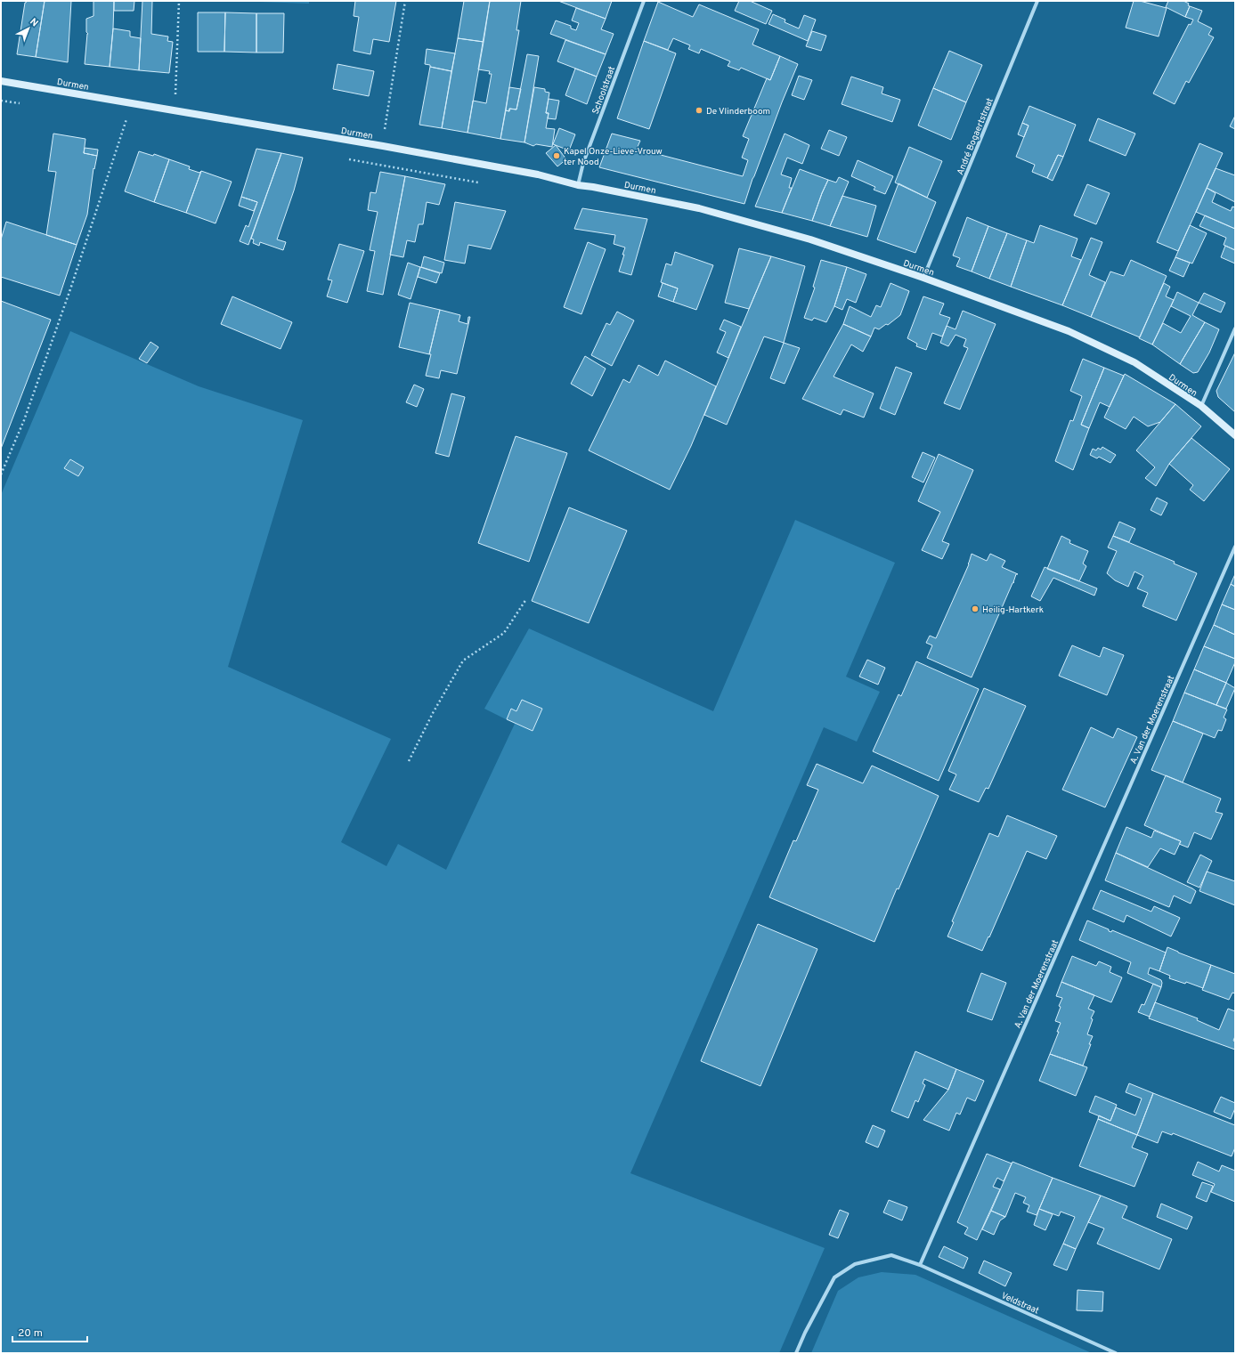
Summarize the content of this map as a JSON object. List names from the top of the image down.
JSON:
{
  "streets": {
    "street": [
      "Durmen",
      "Schoolstraat",
      "André Bogaertstraat",
      "A. Van der Moerenstraat",
      "Veldstraat"
    ]
  },
  "crossings": [
    ["Durmen", "Schoolstraat"],
    ["Durmen", "André Bogaertstraat"],
    ["A. Van der Moerenstraat", "Veldstraat"]
  ],
  "places": ["De Vlinderboom", "Kapel Onze-Lieve-Vrouw ter Nood", "Heilig-Hartkerk"],
  "scale_bar": "20 m",
  "north": "top right"
}
